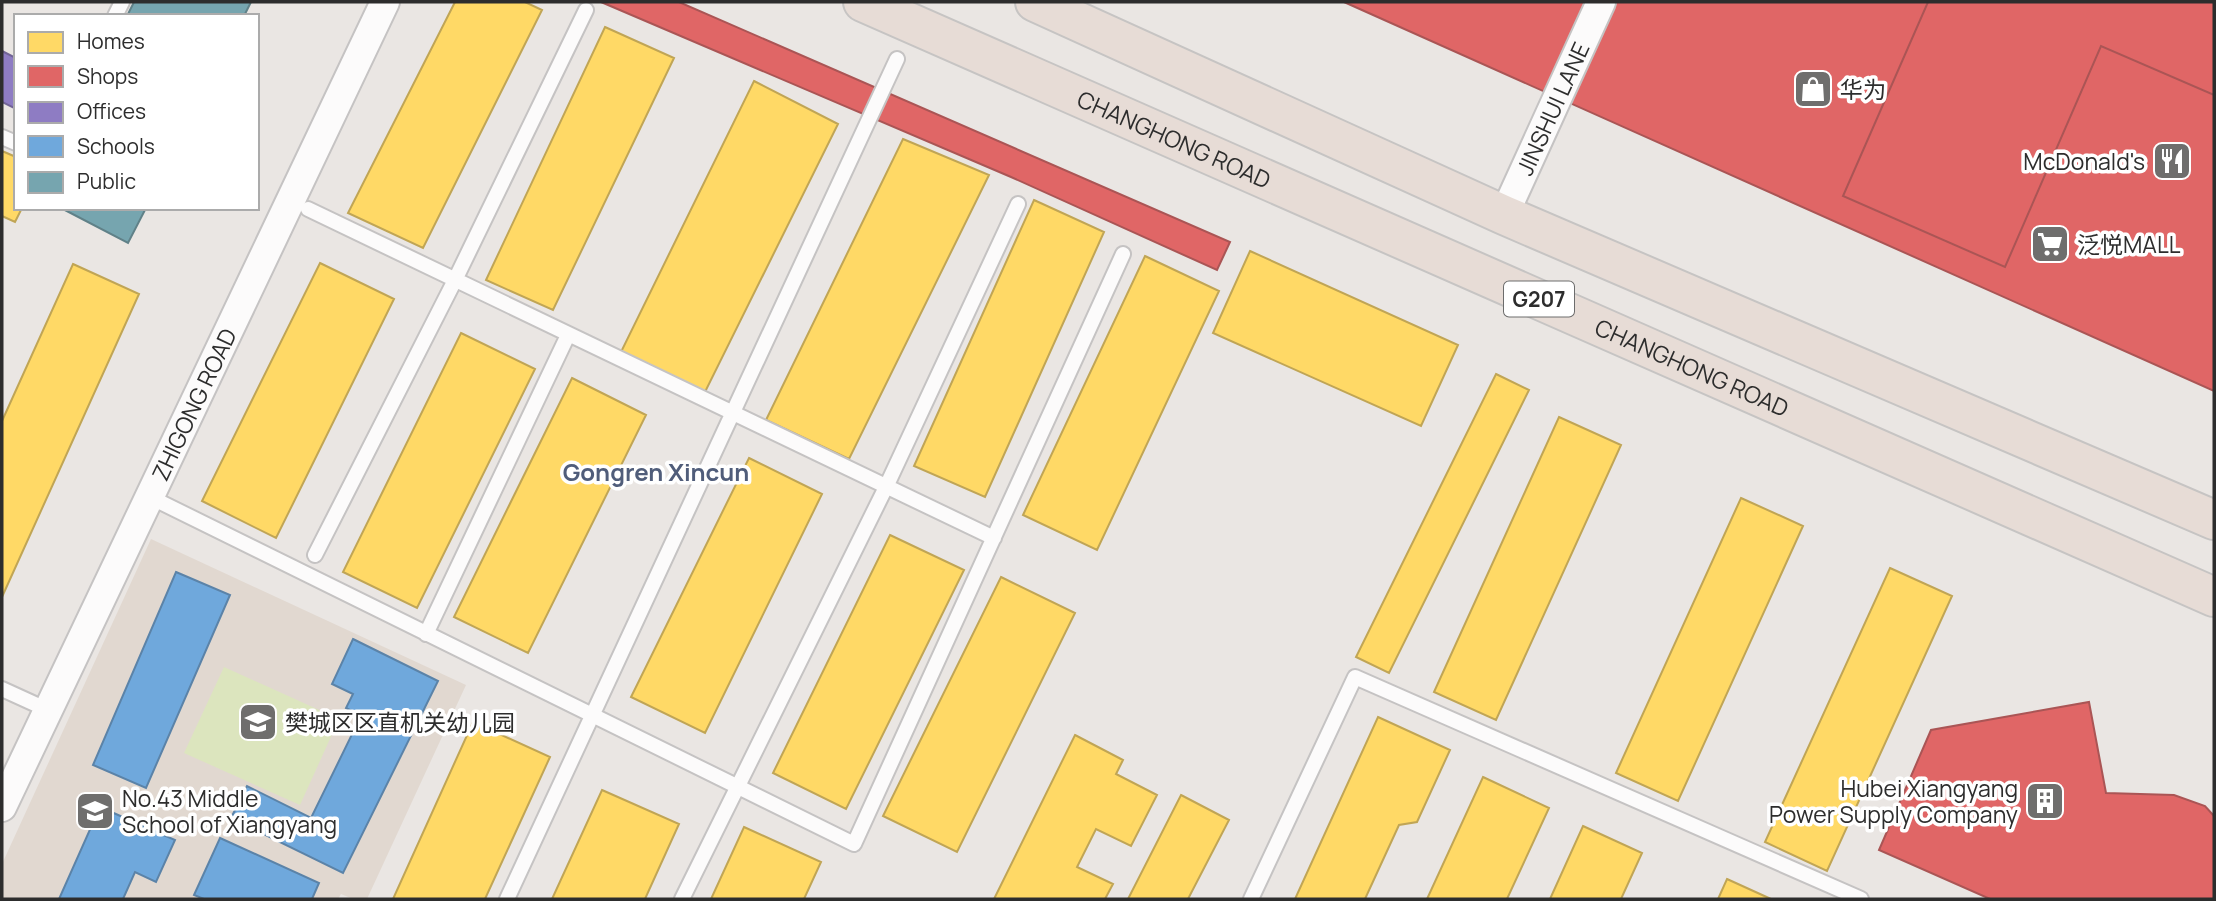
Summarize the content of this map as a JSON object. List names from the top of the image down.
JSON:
{
  "streets": {
    "highway": ["CHANGHONG ROAD", "G207"],
    "street": ["JINSHUI LANE", "ZHIGONG ROAD"]
  },
  "crossings": [
    ["JINSHUI LANE", "G207"]
  ],
  "districts": ["Gongren Xincun"],
  "places": {
    "shop": ["华为"],
    "restaurant": ["McDonald's"],
    "supermarket": ["泛悦MALL"],
    "school or university": ["樊城区区直机关幼儿园", "No.43 Middle School of Xiangyang"],
    "building": ["Hubei Xiangyang Power Supply Company"]
  },
  "legend": [
    "Homes",
    "Shops",
    "Offices",
    "Schools",
    "Public"
  ]
}
